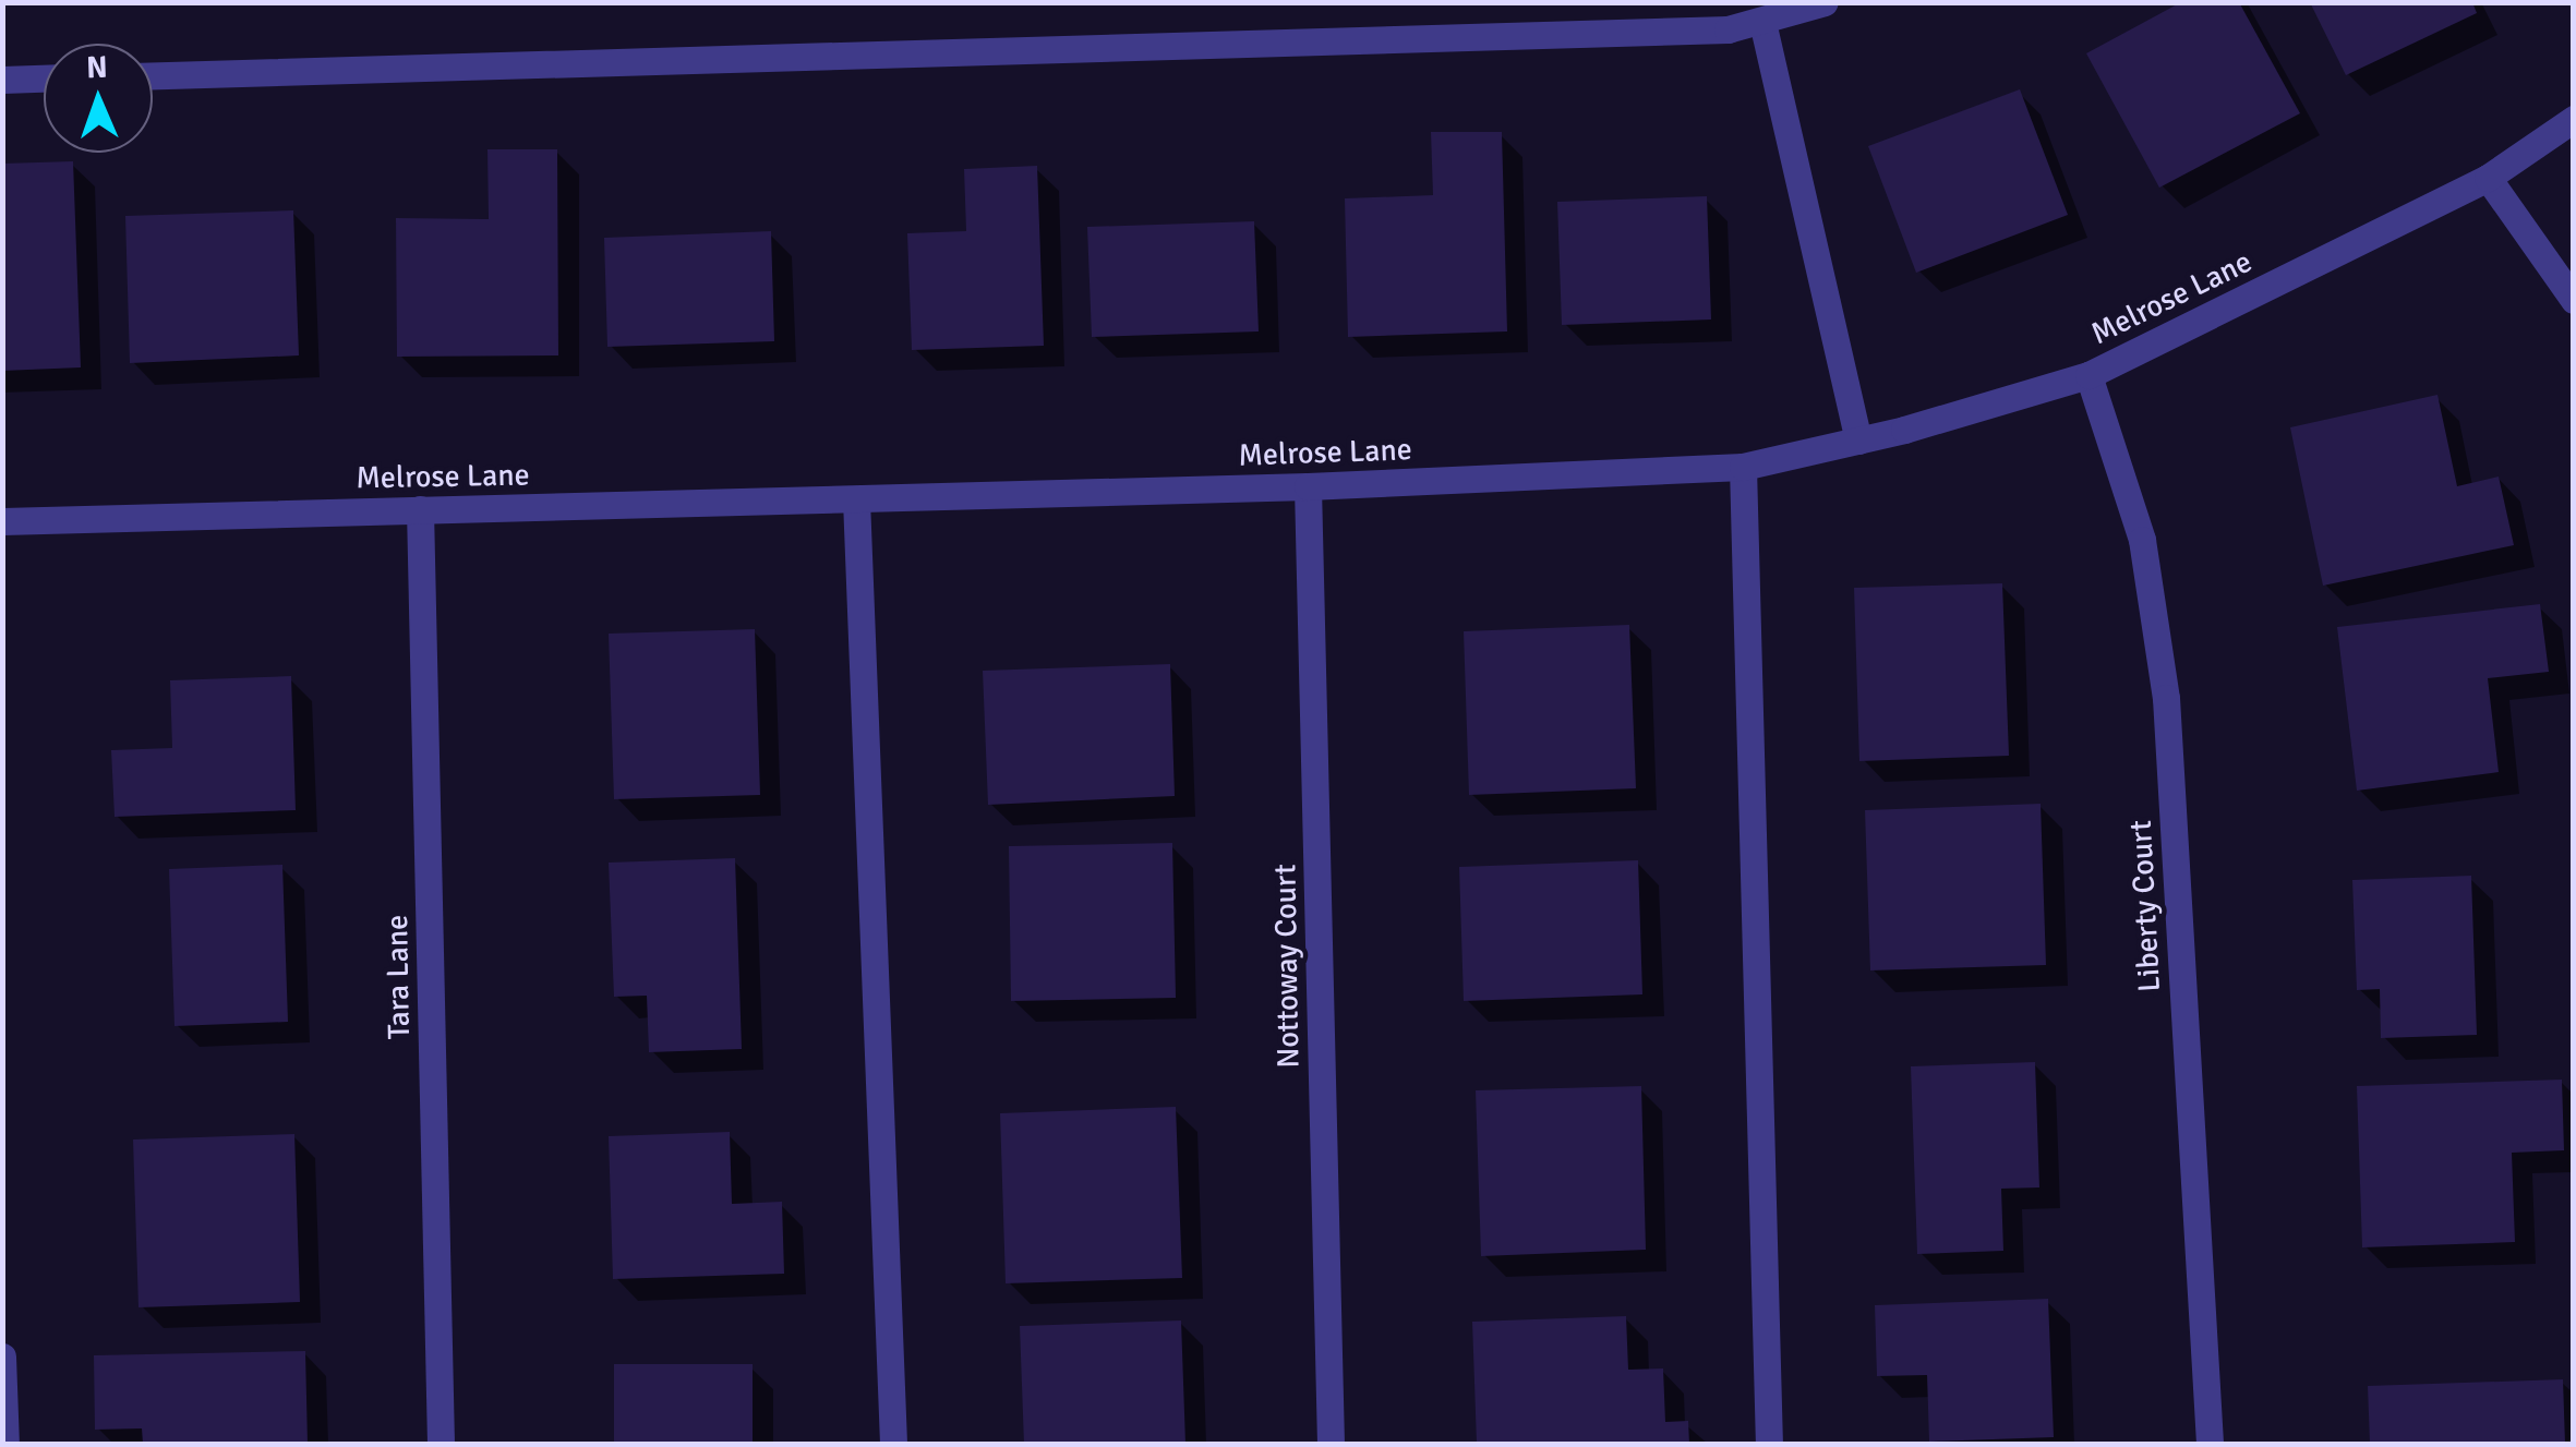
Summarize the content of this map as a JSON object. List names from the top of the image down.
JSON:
{
  "streets": {
    "street": [
      "Melrose Lane",
      "Liberty Court",
      "Nottoway Court",
      "Tara Lane"
    ]
  },
  "crossings": [
    ["Melrose Lane", "Liberty Court"],
    ["Melrose Lane", "Nottoway Court"],
    ["Melrose Lane", "Tara Lane"]
  ],
  "north": "top"
}
